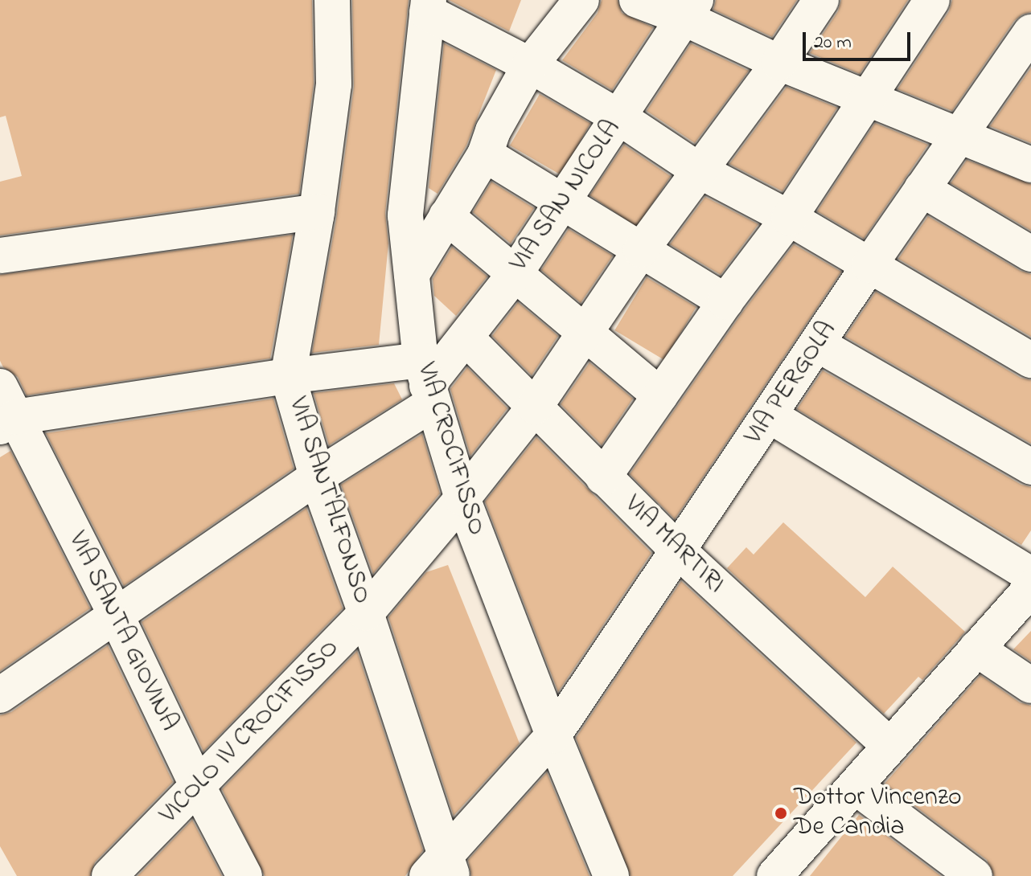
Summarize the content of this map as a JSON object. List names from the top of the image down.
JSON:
{
  "streets": {
    "street": [
      "VIA SAN NICOLA",
      "VIA PERGOLA",
      "VIA CROCIFISSO",
      "VIA SANT'ALFONSO",
      "VIA MARTIRI",
      "VIA SANTA GIOVINA",
      "VICOLO IV CROCIFISSO"
    ]
  },
  "crossings": [
    ["VIA SAN NICOLA", "VIA CROCIFISSO"],
    ["VIA SAN NICOLA", "VIA SANT'ALFONSO"],
    ["VIA SAN NICOLA", "VIA MARTIRI"],
    ["VIA SAN NICOLA", "VIA SANTA GIOVINA"],
    ["VIA PERGOLA", "VIA CROCIFISSO"],
    ["VIA PERGOLA", "VIA SANT'ALFONSO"],
    ["VIA PERGOLA", "VIA MARTIRI"],
    ["VIA CROCIFISSO", "VICOLO IV CROCIFISSO"],
    ["VIA SANT'ALFONSO", "VICOLO IV CROCIFISSO"],
    ["VIA MARTIRI", "VICOLO IV CROCIFISSO"],
    ["VIA SANTA GIOVINA", "VICOLO IV CROCIFISSO"]
  ],
  "places": ["Dottor Vincenzo De Candia"],
  "scale_bar": "20 m"
}
